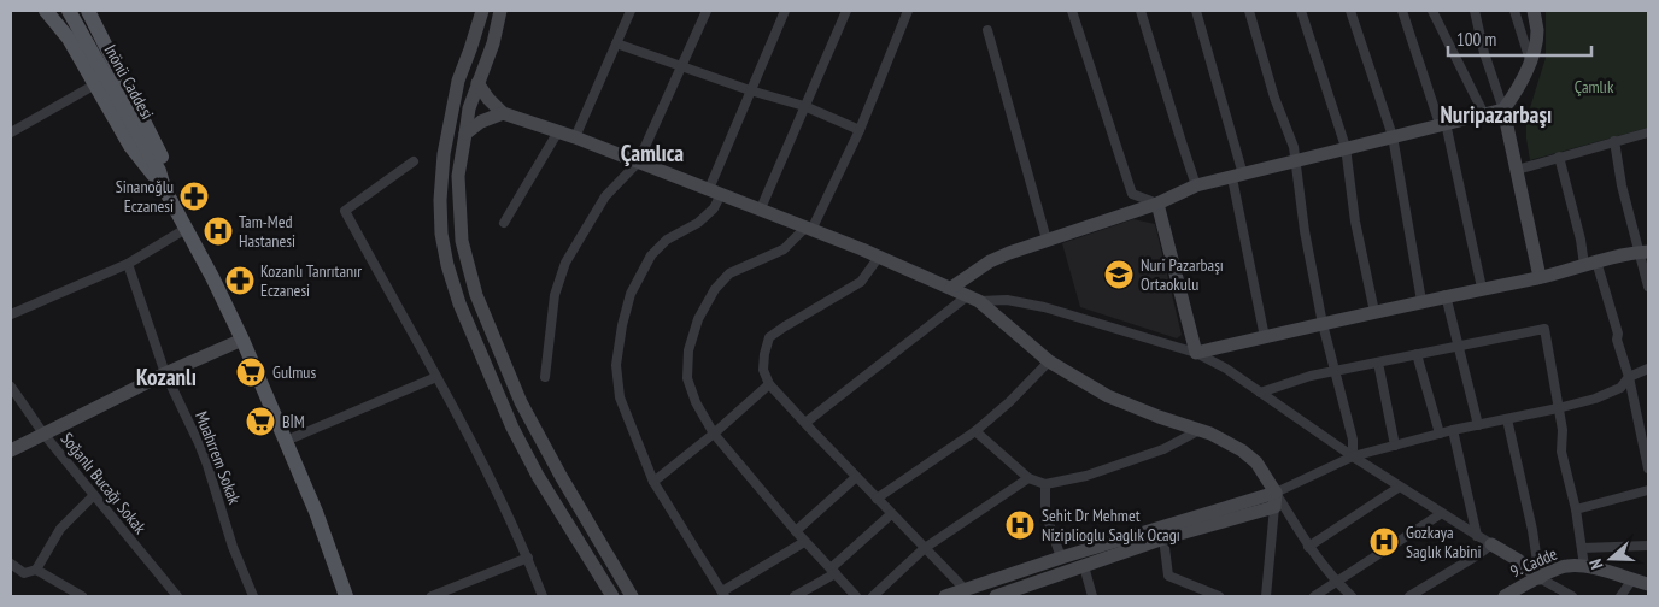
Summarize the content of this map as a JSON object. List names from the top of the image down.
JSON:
{
  "streets": {
    "main road": ["Inönü Caddesi"],
    "street": ["Muahrrem Sokak", "Soğanlı Bucağı Sokak", "9. Cadde"]
  },
  "districts": ["Nuripazarbaşı", "Çamlıca", "Kozanlı"],
  "parks": ["Çamlık"],
  "places": {
    "pharmacy": ["Sinanoğlu Eczanesi", "Kozanlı Tanrıtanır Eczanesi"],
    "hospital": ["Tam-Med Hastanesi", "Sehit Dr Mehmet Niziplioglu Saglık Ocagı", "Gozkaya Saglık Kabini"],
    "school or university": ["Nuri Pazarbaşı Ortaokulu"],
    "supermarket": ["Gulmus", "BİM"]
  },
  "scale_bar": "100 m",
  "north": "left"
}
